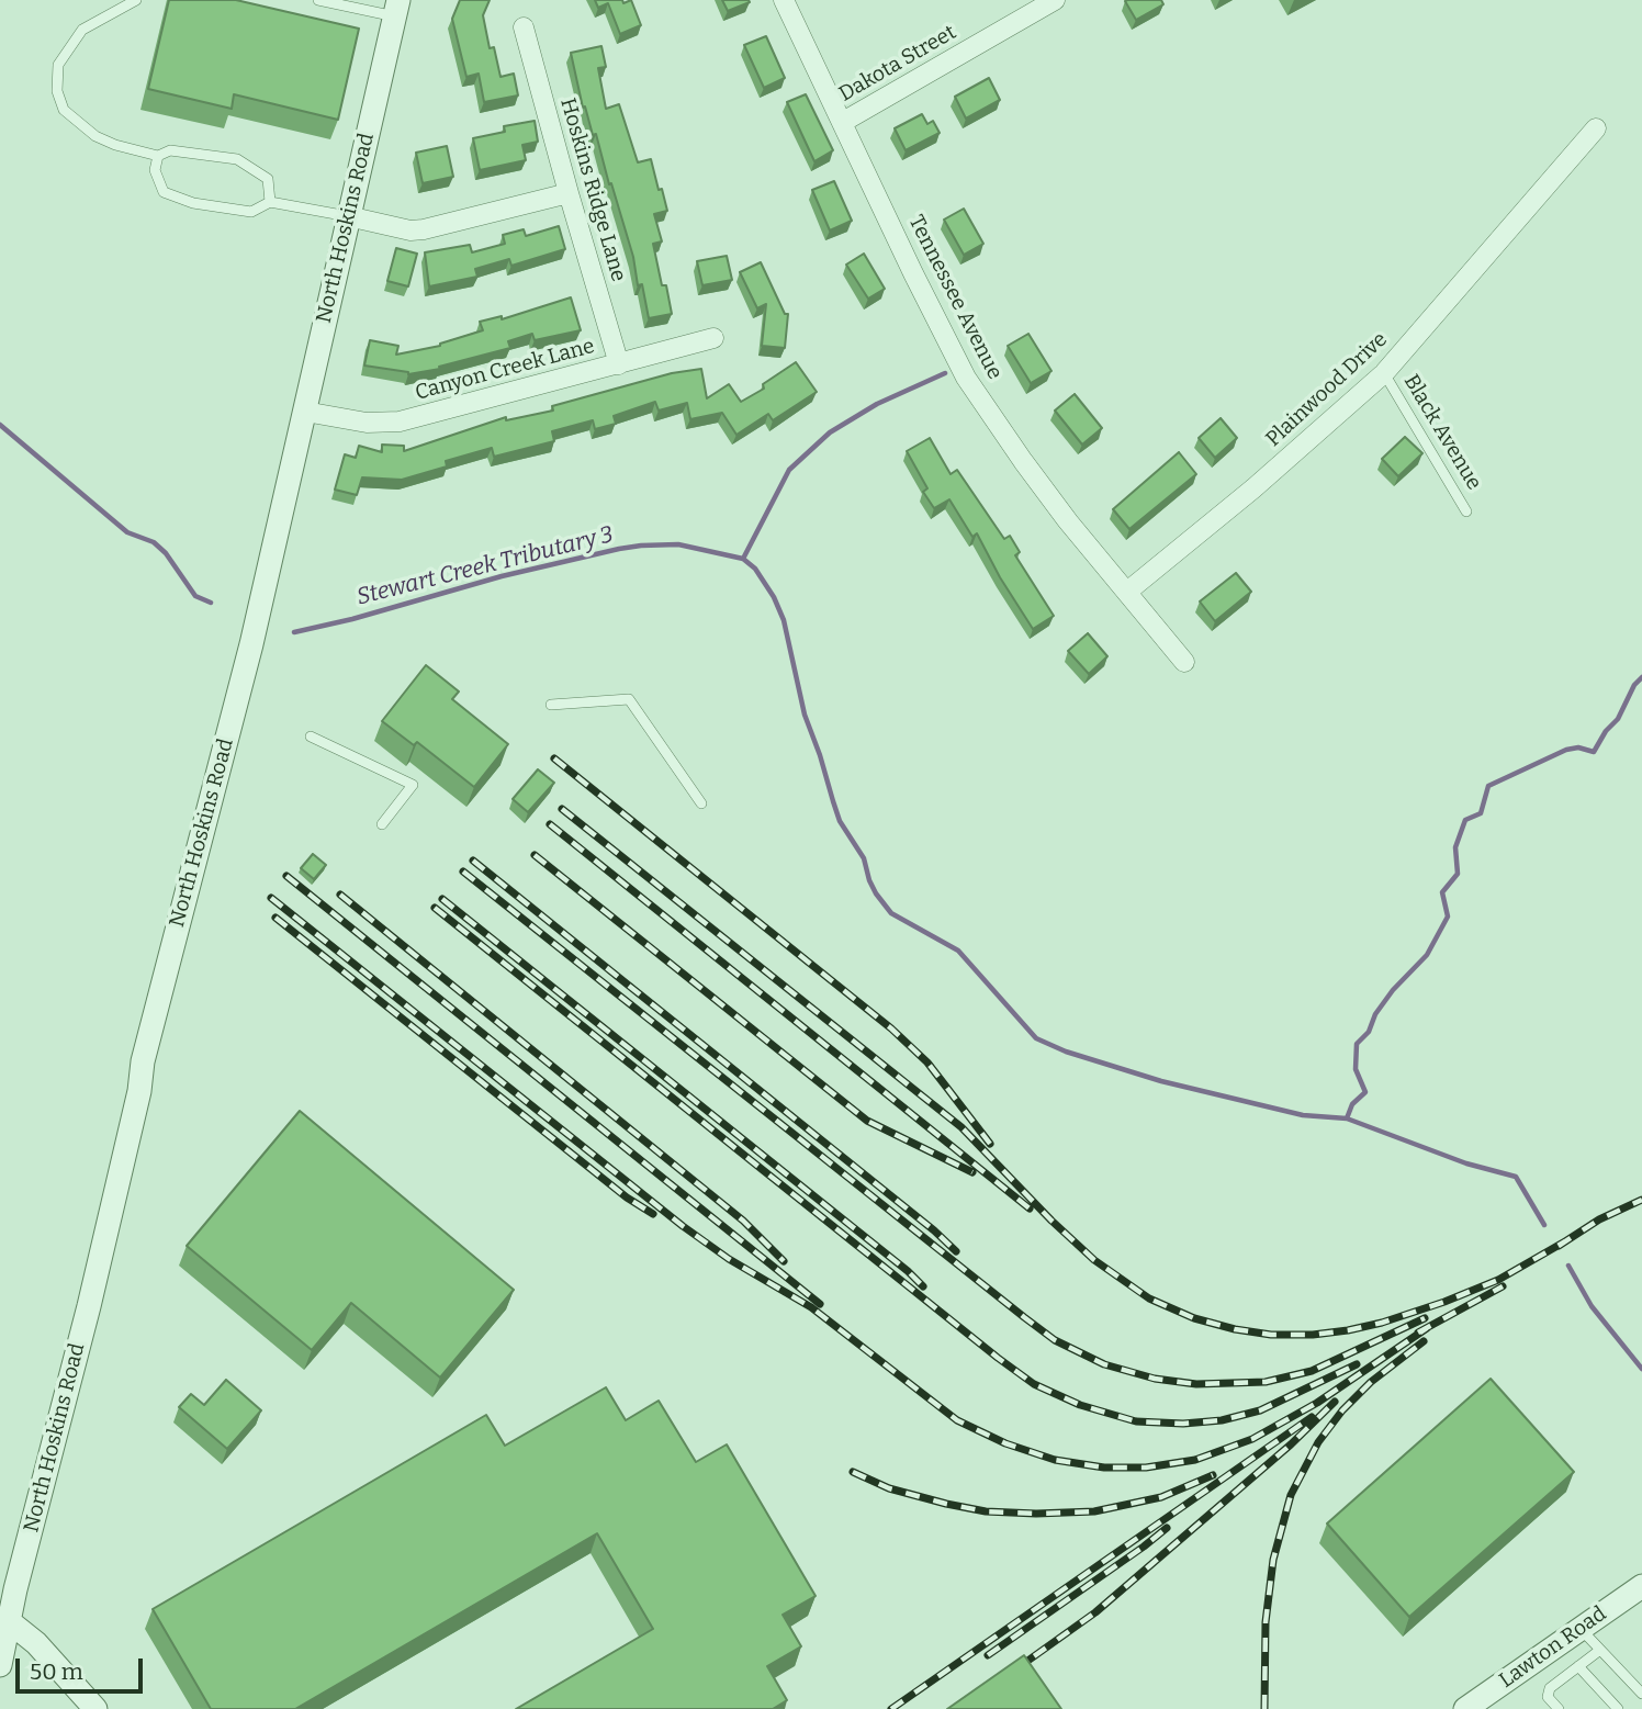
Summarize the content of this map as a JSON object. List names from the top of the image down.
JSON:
{
  "streets": {
    "street": [
      "Dakota Street",
      "Hoskins Ridge Lane",
      "North Hoskins Road",
      "Tennessee Avenue",
      "Canyon Creek Lane",
      "Plainwood Drive",
      "Lawton Road"
    ],
    "lane": ["Black Avenue"]
  },
  "crossings": [
    ["Dakota Street", "Tennessee Avenue"],
    ["Hoskins Ridge Lane", "Canyon Creek Lane"],
    ["North Hoskins Road", "Canyon Creek Lane"],
    ["Tennessee Avenue", "Plainwood Drive"],
    ["Plainwood Drive", "Black Avenue"]
  ],
  "water": ["Stewart Creek Tributary 3"],
  "scale_bar": "50 m"
}
